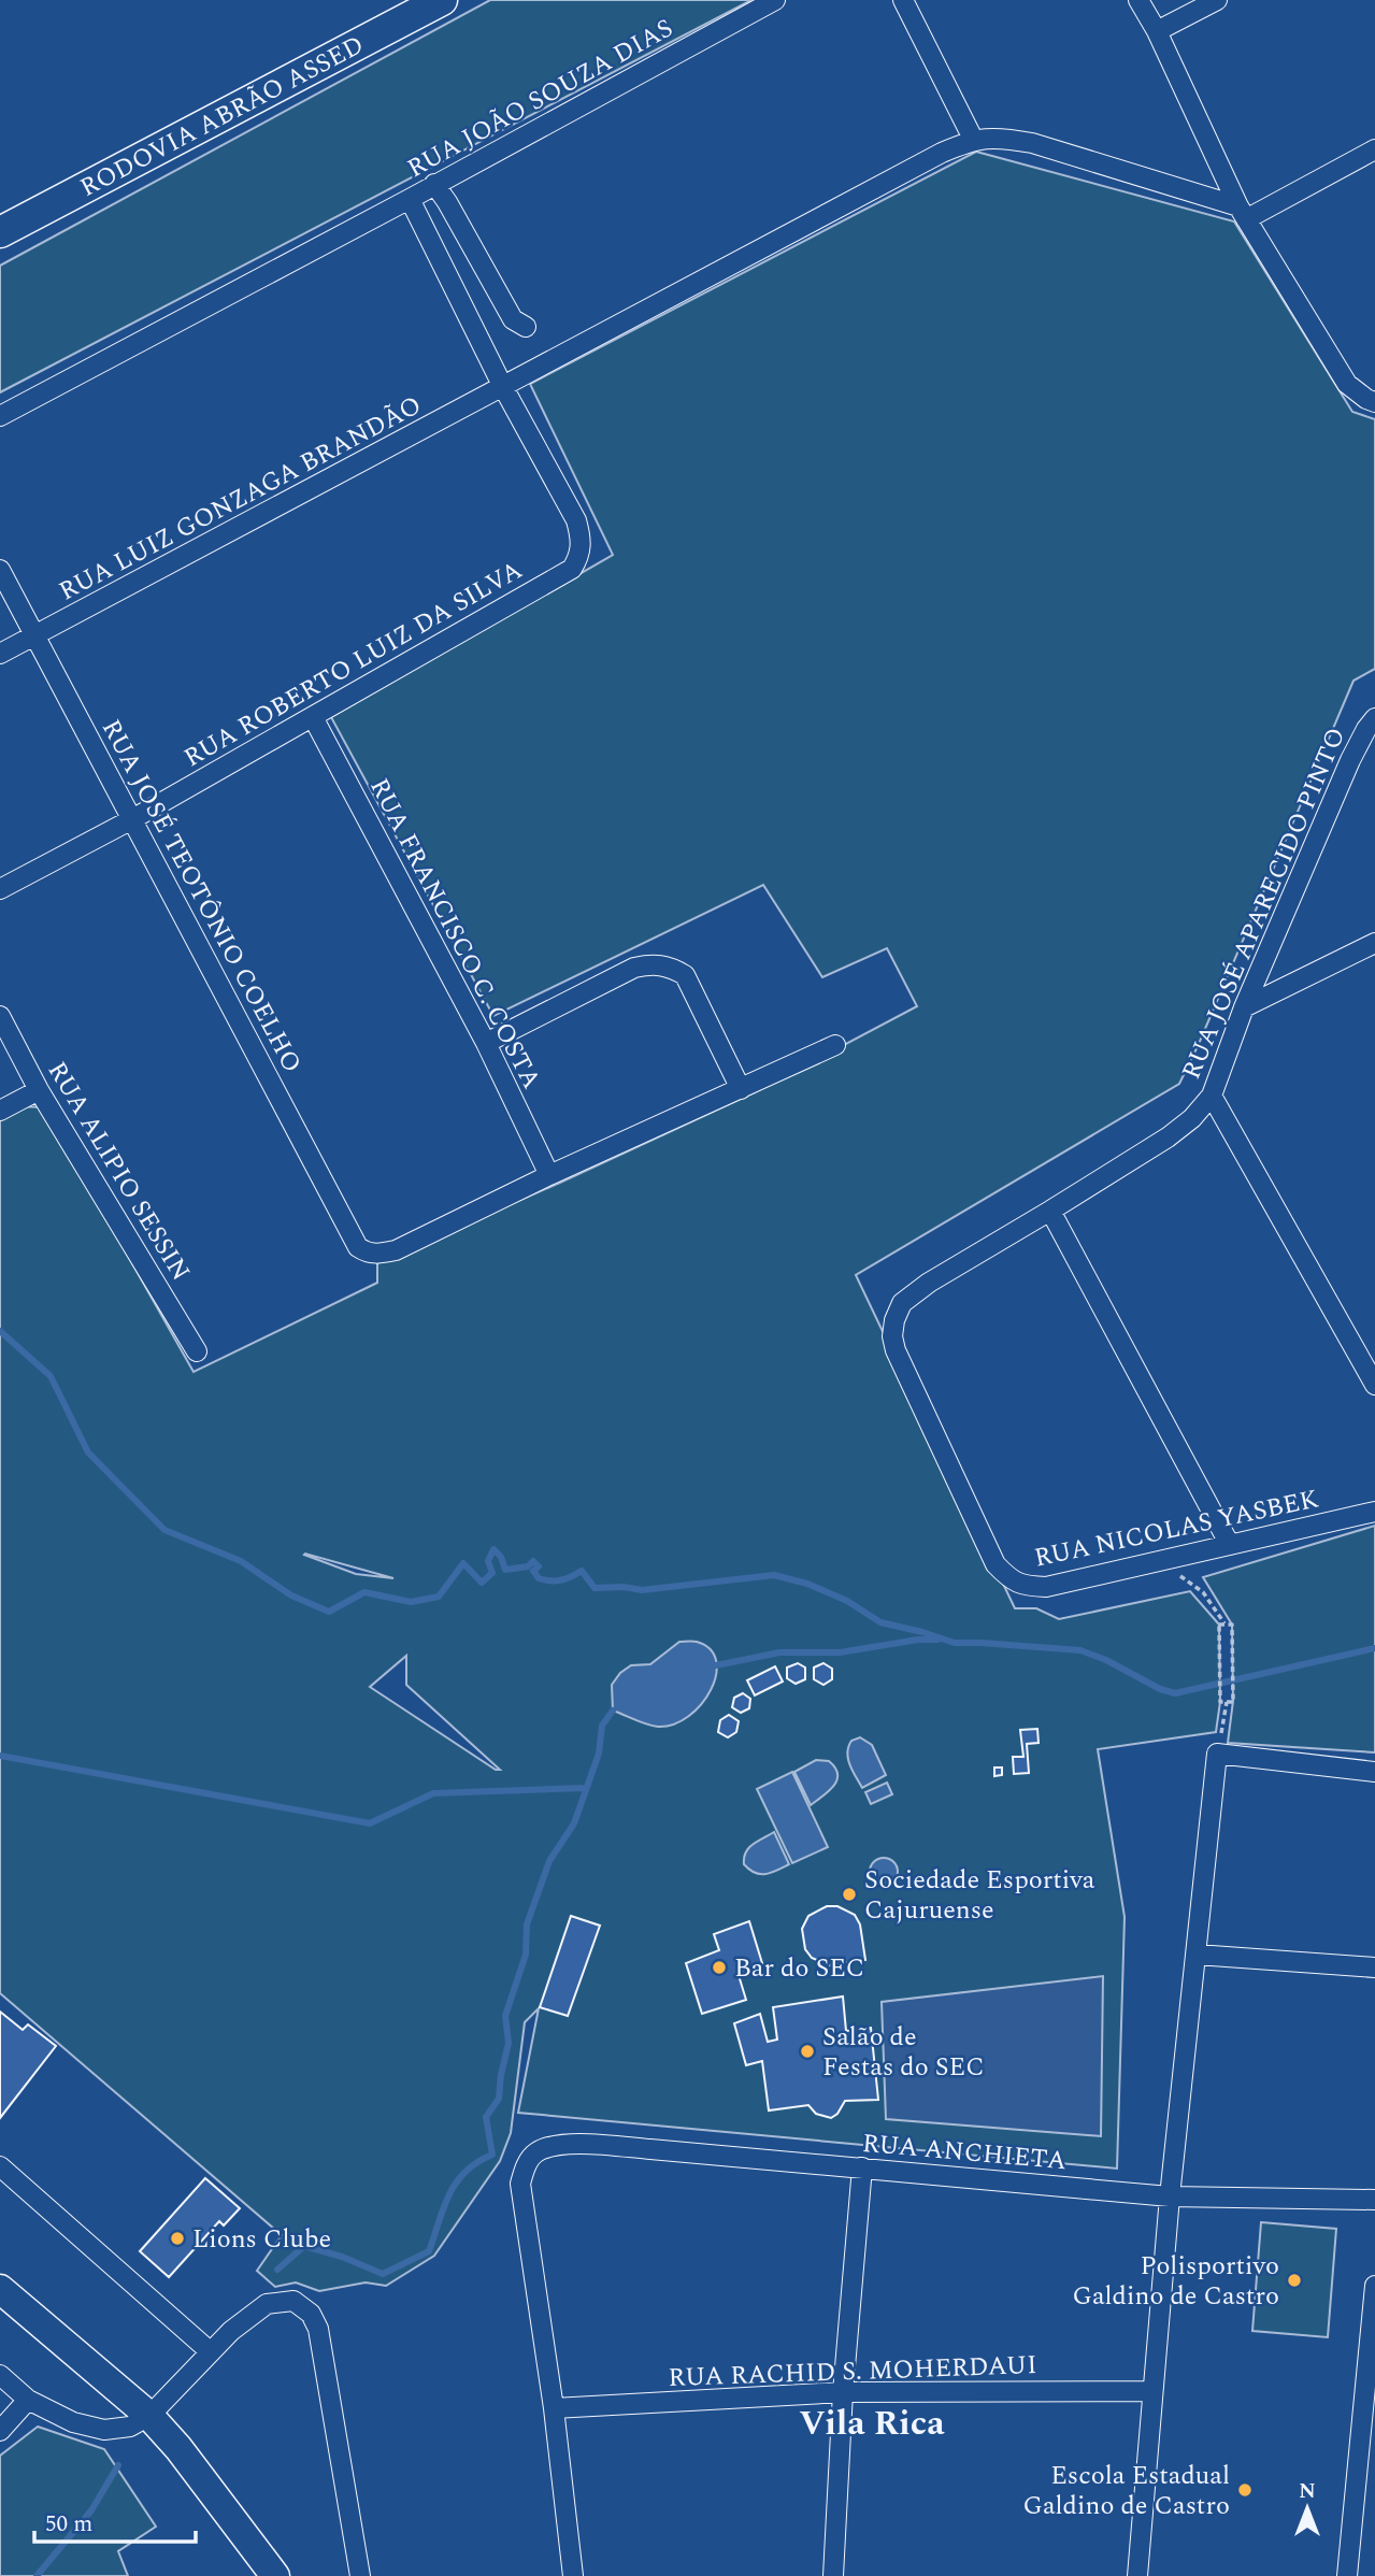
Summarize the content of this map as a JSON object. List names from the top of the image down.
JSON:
{
  "streets": {
    "main road": ["RODOVIA ABRÃO ASSED"],
    "street": [
      "RUA JOÃO SOUZA DIAS",
      "RUA LUIZ GONZAGA BRANDÃO",
      "RUA ROBERTO LUIZ DA SILVA",
      "RUA JOSÉ TEOTÔNIO COELHO",
      "RUA JOSÉ APARECIDO PINTO",
      "RUA FRANCISCO C. COSTA",
      "RUA ALIPIO SESSIN",
      "RUA NICOLAS YASBEK",
      "RUA ANCHIETA",
      "RUA RACHID S. MOHERDAUI"
    ]
  },
  "crossings": [
    ["RUA LUIZ GONZAGA BRANDÃO", "RUA ROBERTO LUIZ DA SILVA"],
    ["RUA LUIZ GONZAGA BRANDÃO", "RUA JOSÉ TEOTÔNIO COELHO"],
    ["RUA ROBERTO LUIZ DA SILVA", "RUA JOSÉ TEOTÔNIO COELHO"],
    ["RUA ROBERTO LUIZ DA SILVA", "RUA FRANCISCO C. COSTA"],
    ["RUA JOSÉ TEOTÔNIO COELHO", "RUA FRANCISCO C. COSTA"],
    ["RUA JOSÉ APARECIDO PINTO", "RUA NICOLAS YASBEK"],
    ["RUA ANCHIETA", "RUA RACHID S. MOHERDAUI"]
  ],
  "districts": ["Vila Rica"],
  "places": [
    "Sociedade Esportiva Cajuruense",
    "Bar do SEC",
    "Salão de Festas do SEC",
    "Lions Clube",
    "Polisportivo Galdino de Castro",
    "Escola Estadual Galdino de Castro"
  ],
  "scale_bar": "50 m",
  "north": "top"
}
